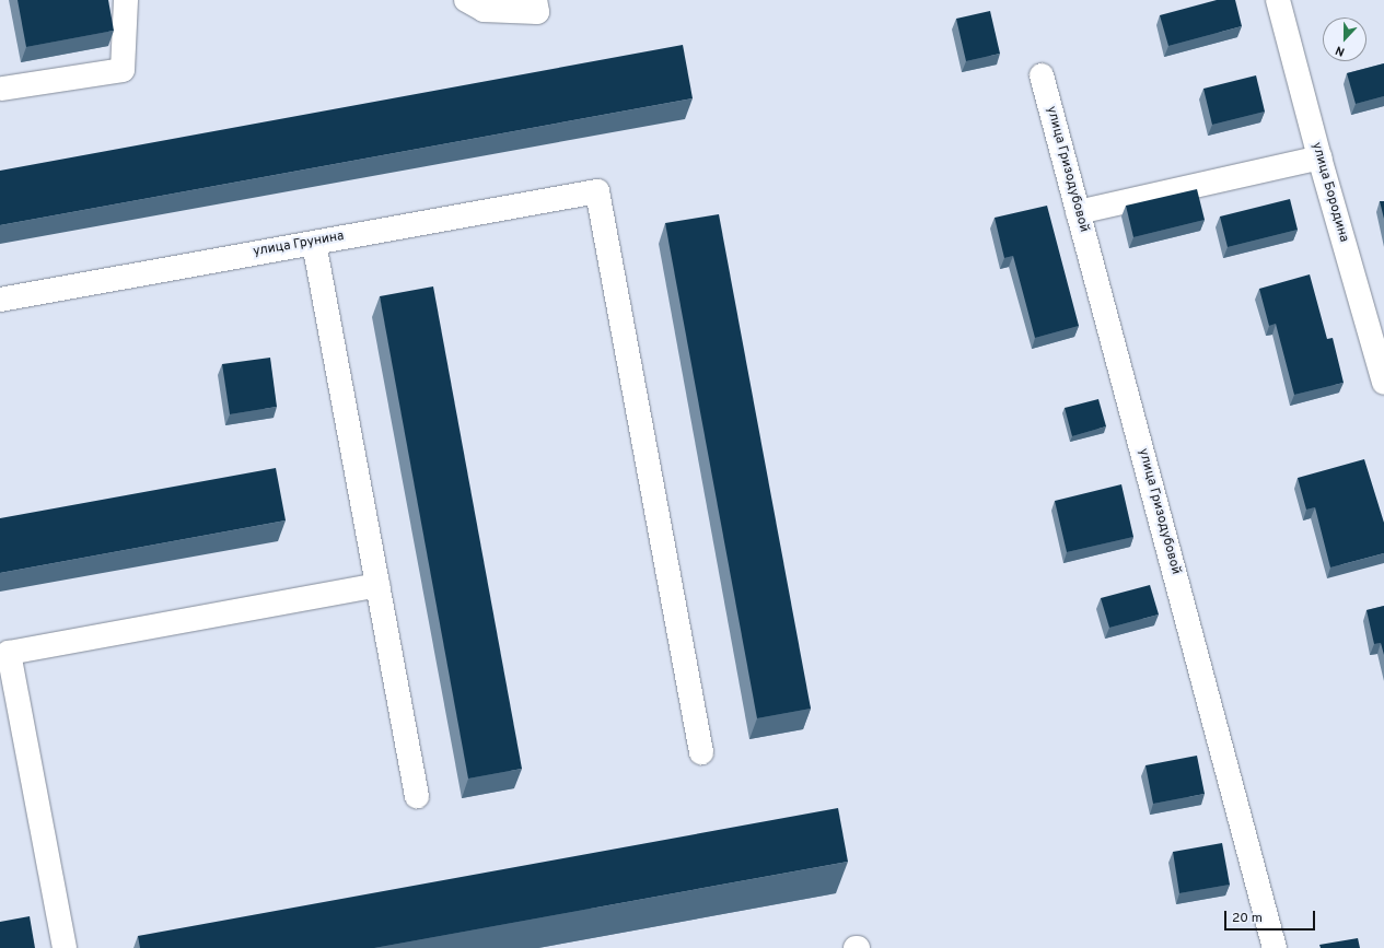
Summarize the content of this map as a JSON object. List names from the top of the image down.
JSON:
{
  "streets": {
    "street": ["улица Гризодубовой", "улица Бородина", "улица Грунина"]
  },
  "scale_bar": "20 m",
  "north": "bottom"
}
